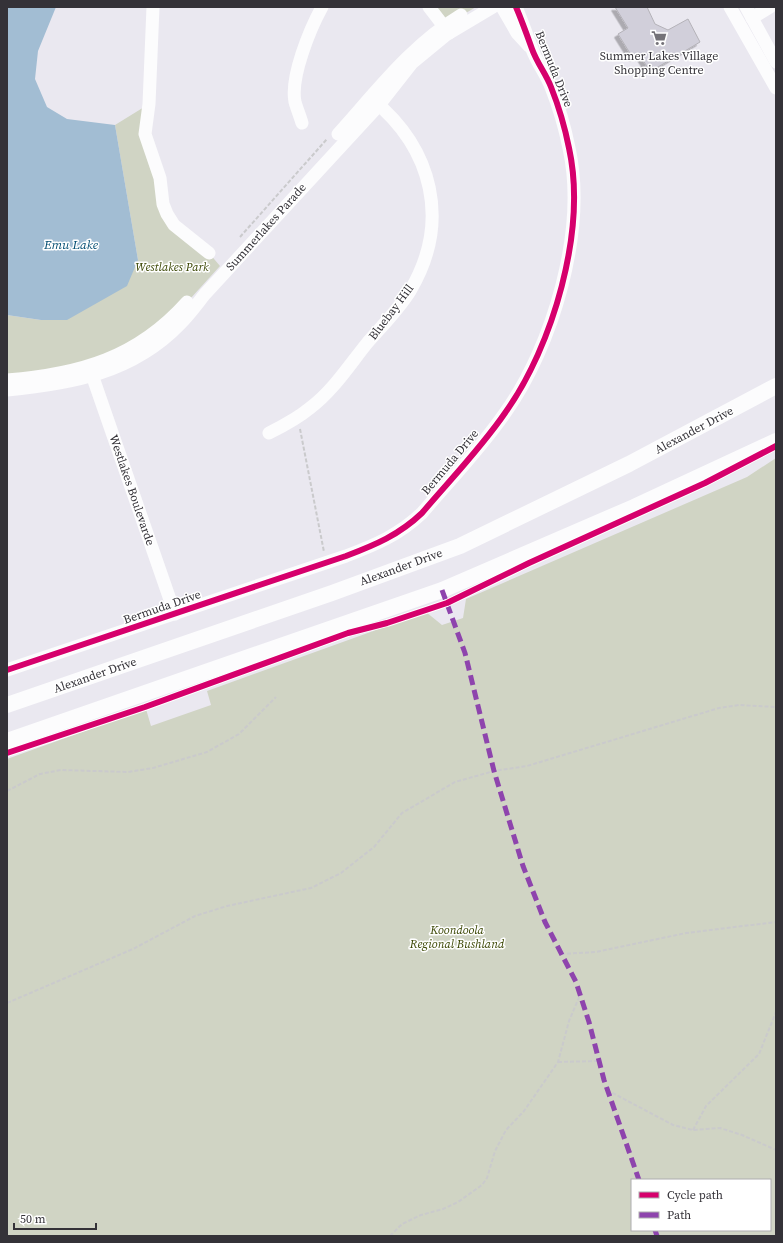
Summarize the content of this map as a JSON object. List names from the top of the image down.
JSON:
{
  "streets": {
    "main road": ["Alexander Drive"],
    "street": [
      "Bermuda Drive",
      "Summerlakes Parade",
      "Bluebay Hill",
      "Westlakes Boulevarde"
    ]
  },
  "crossings": [
    ["Bermuda Drive", "Westlakes Boulevarde"],
    ["Summerlakes Parade", "Bluebay Hill"],
    ["Summerlakes Parade", "Westlakes Boulevarde"]
  ],
  "water": ["Emu Lake"],
  "parks": ["Westlakes Park", "Koondoola Regional Bushland"],
  "places": {
    "supermarket": ["Summer Lakes Village Shopping Centre"]
  },
  "legend": ["Cycle path", "Path"],
  "scale_bar": "50 m"
}
